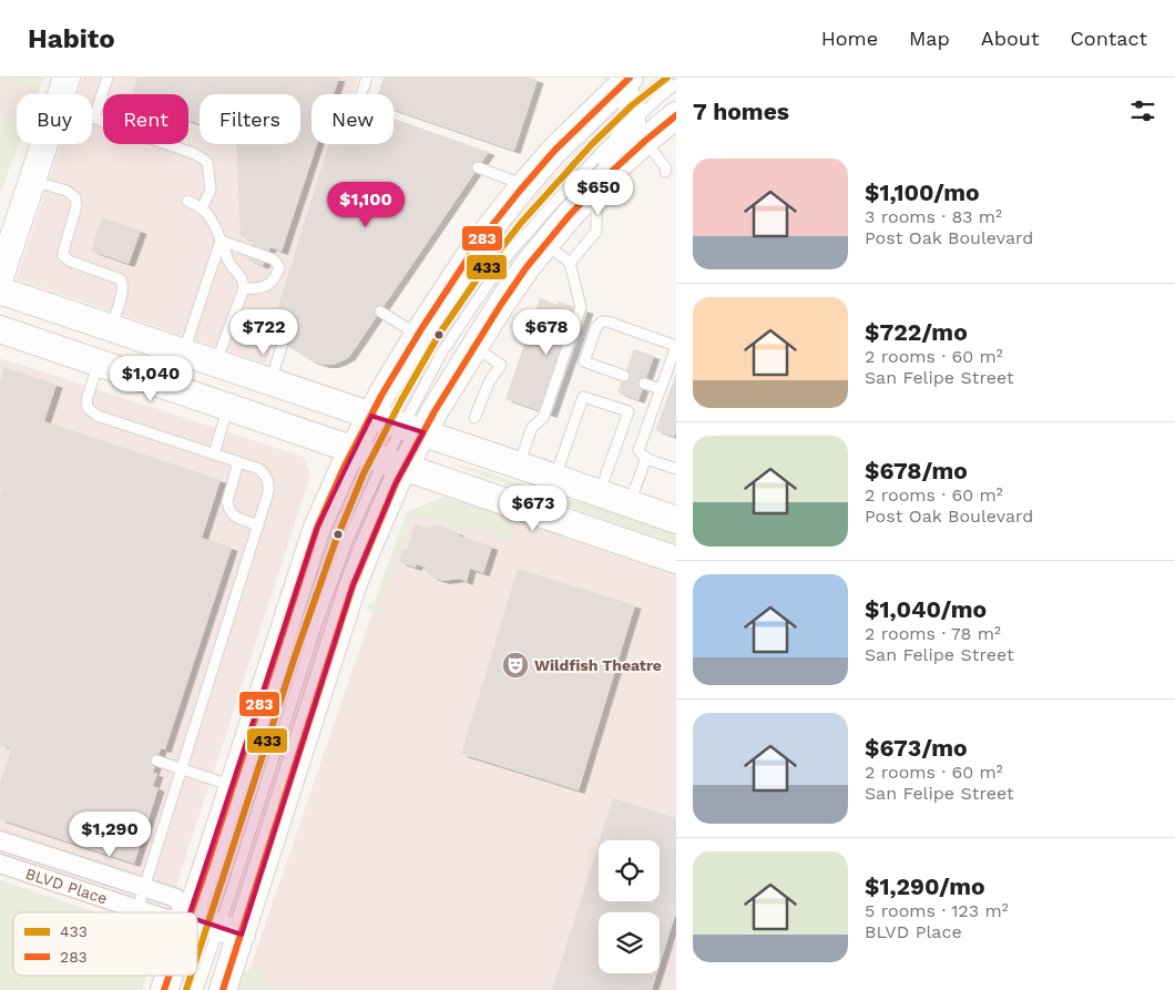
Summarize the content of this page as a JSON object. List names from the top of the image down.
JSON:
{
  "streets": {
    "street": ["BLVD Place"]
  },
  "places": {
    "theatre": ["Wildfish Theatre"]
  },
  "lines": ["transit line 433", "transit line 283"],
  "legend": ["433", "283"],
  "page": {
    "header": "Habito",
    "nav": [
      "Home",
      "Map",
      "About",
      "Contact"
    ],
    "heading": "7 homes",
    "chip": [
      "Buy",
      "Rent",
      "Filters",
      "New"
    ],
    "list": [
      {
        "name": "$1,100/mo",
        "note": "3 rooms · 83 m² · Post Oak Boulevard"
      },
      {
        "name": "$722/mo",
        "note": "2 rooms · 60 m² · San Felipe Street"
      },
      {
        "name": "$678/mo",
        "note": "2 rooms · 60 m² · Post Oak Boulevard"
      },
      {
        "name": "$1,040/mo",
        "note": "2 rooms · 78 m² · San Felipe Street"
      },
      {
        "name": "$673/mo",
        "note": "2 rooms · 60 m² · San Felipe Street"
      },
      {
        "name": "$1,290/mo",
        "note": "5 rooms · 123 m² · BLVD Place"
      }
    ],
    "price": [
      "$650",
      "$1,100",
      "$722",
      "$678",
      "$1,040",
      "$673",
      "$1,290"
    ]
  }
}
